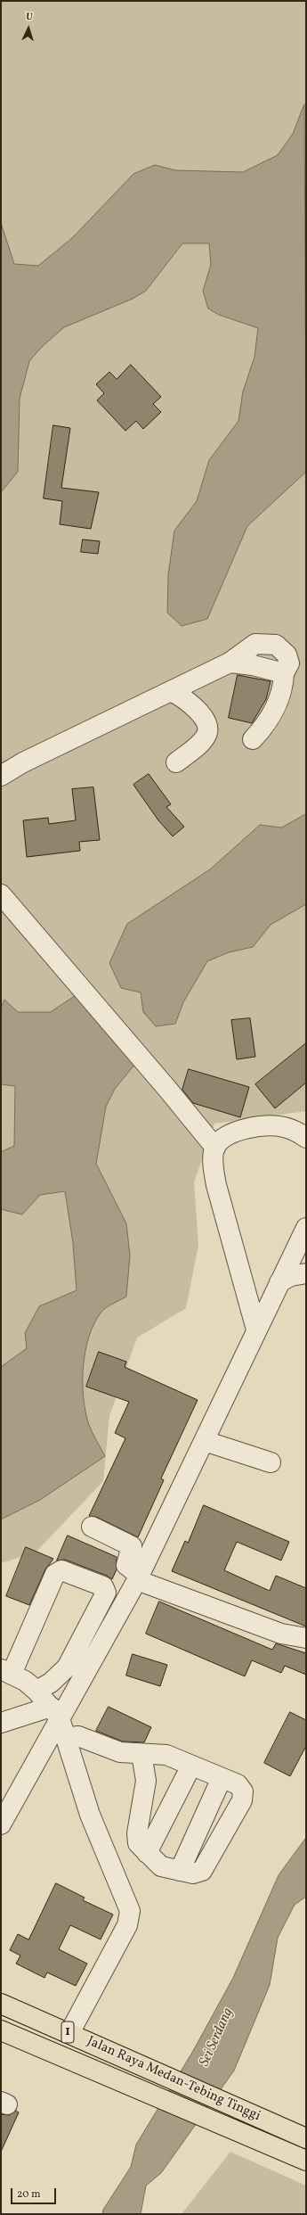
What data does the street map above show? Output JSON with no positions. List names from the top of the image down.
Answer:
{
  "streets": {
    "highway": ["1", "Jalan Raya Medan-Tebing Tinggi"]
  },
  "water": ["Sei Serdang"],
  "scale_bar": "20 m",
  "north": "top"
}
